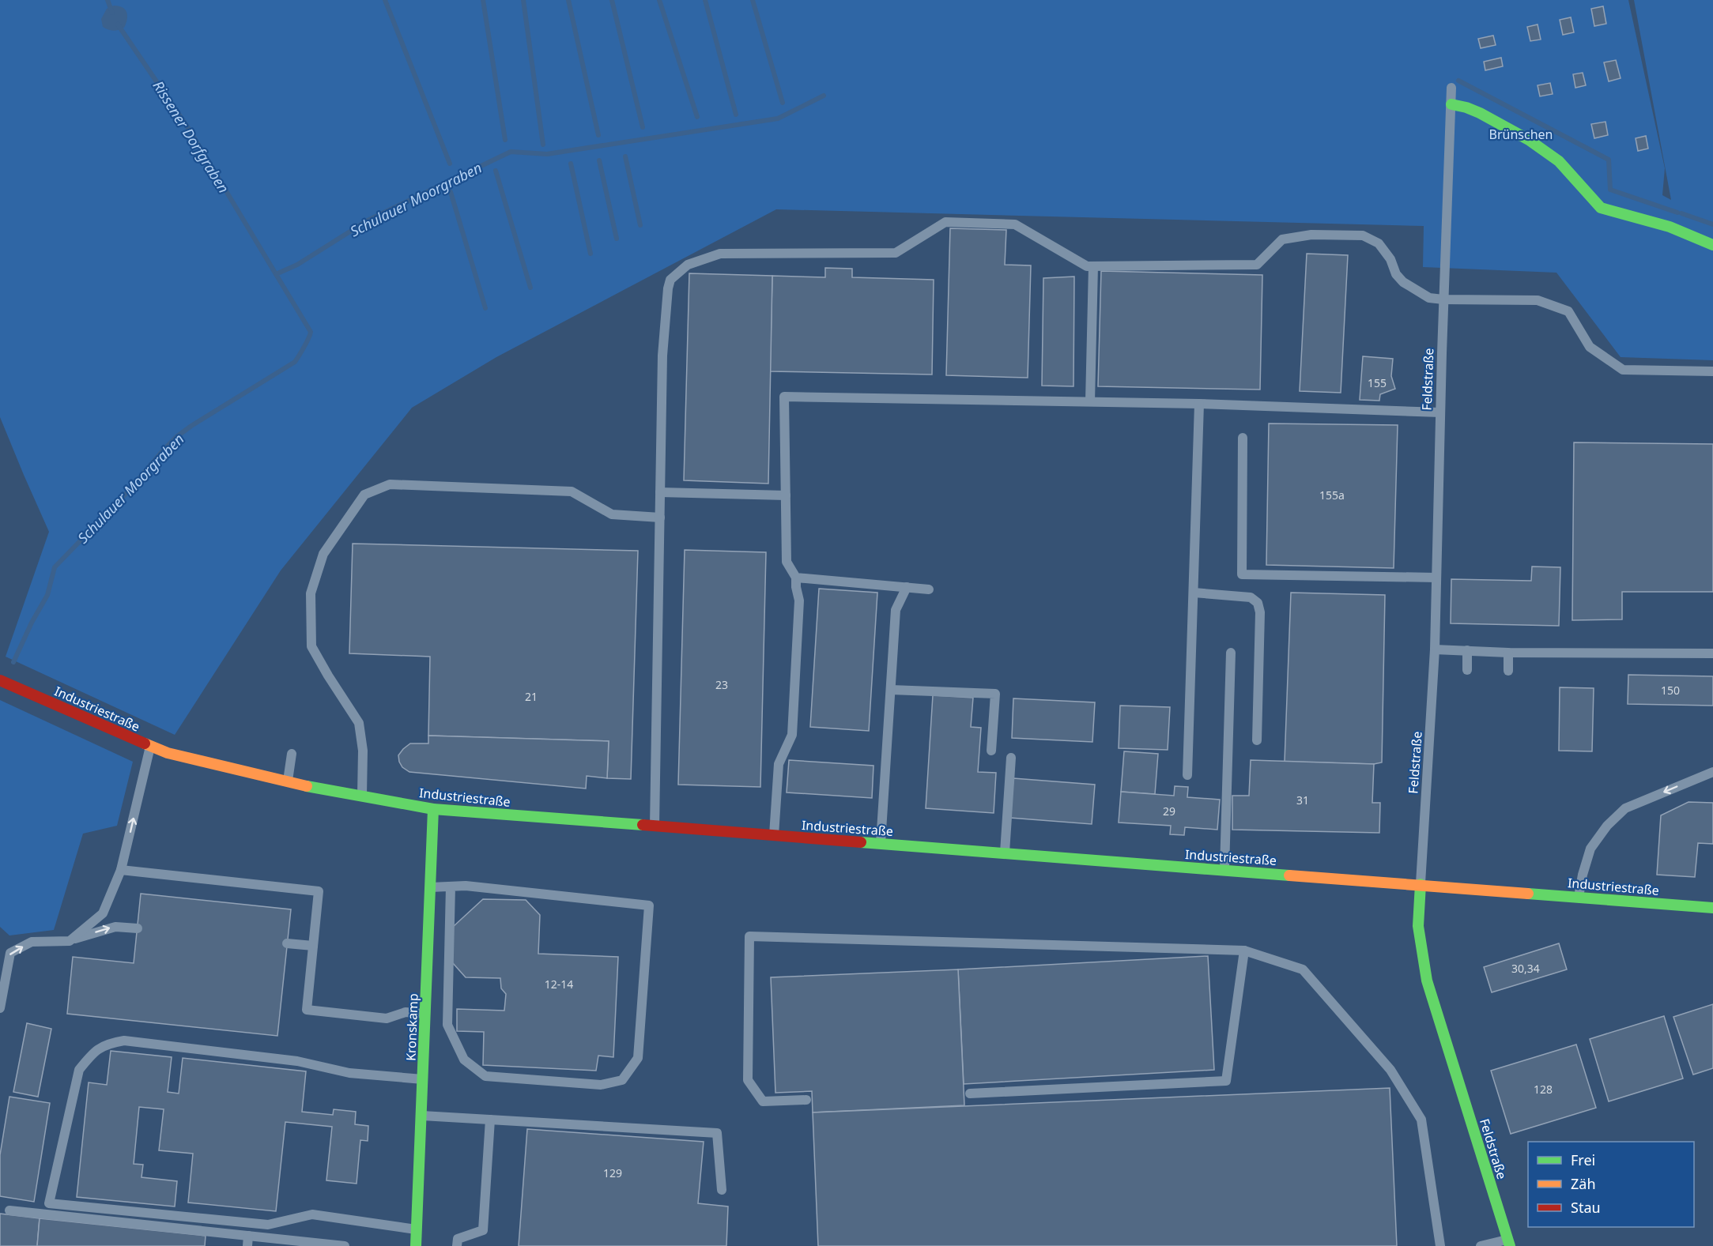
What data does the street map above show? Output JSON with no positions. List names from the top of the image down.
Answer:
{
  "streets": {
    "street": ["Feldstraße", "Industriestraße", "Kronskamp"]
  },
  "crossings": [
    ["Feldstraße", "Industriestraße"],
    ["Industriestraße", "Kronskamp"]
  ],
  "water": ["Rissener Dorfgraben", "Schulauer Moorgraben"],
  "parks": ["Brünschen"],
  "house_numbers": [
    "155",
    "155a",
    "23",
    "150",
    "21",
    "31",
    "29",
    "30,34",
    "12-14",
    "128",
    "129"
  ],
  "legend": ["Frei", "Zäh", "Stau"]
}
